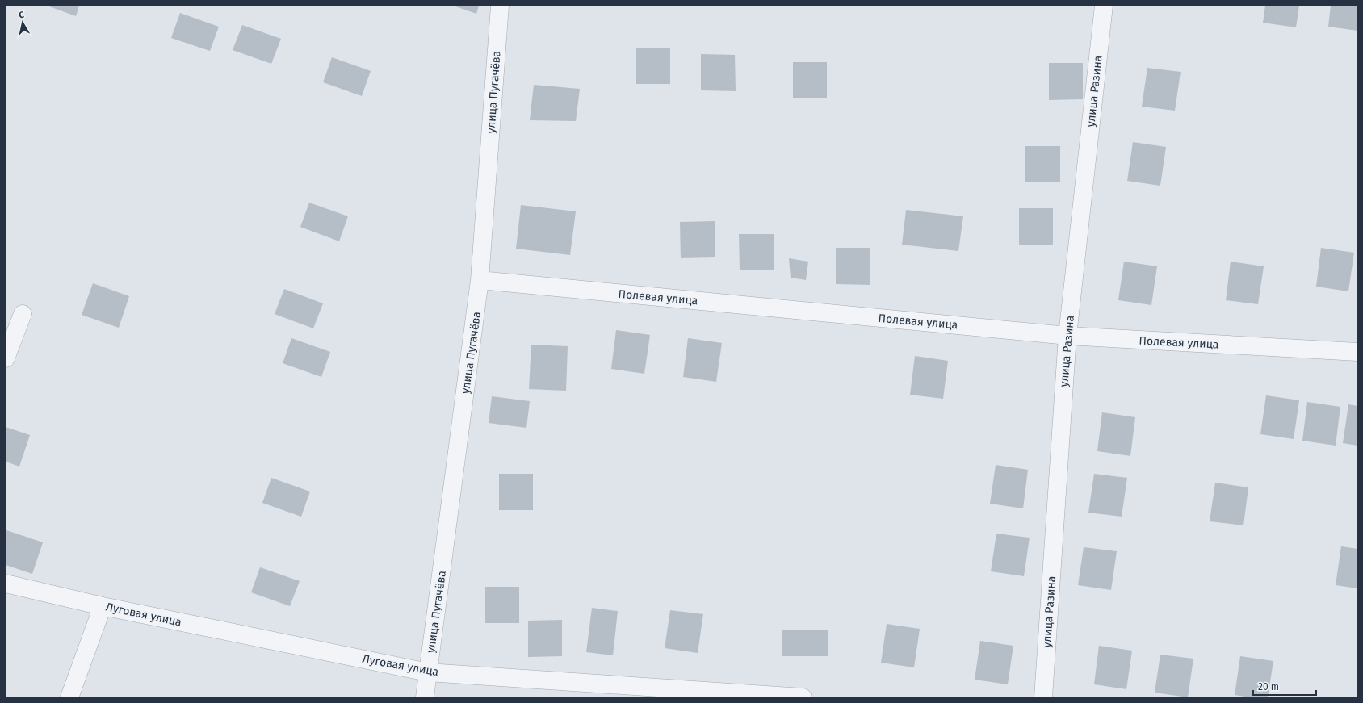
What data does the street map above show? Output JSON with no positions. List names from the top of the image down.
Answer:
{
  "streets": {
    "street": [
      "улица Разина",
      "улица Пугачёва",
      "Полевая улица",
      "Луговая улица"
    ]
  },
  "crossings": [
    ["улица Разина", "Полевая улица"],
    ["улица Пугачёва", "Полевая улица"],
    ["улица Пугачёва", "Луговая улица"]
  ],
  "scale_bar": "20 m",
  "north": "top"
}
